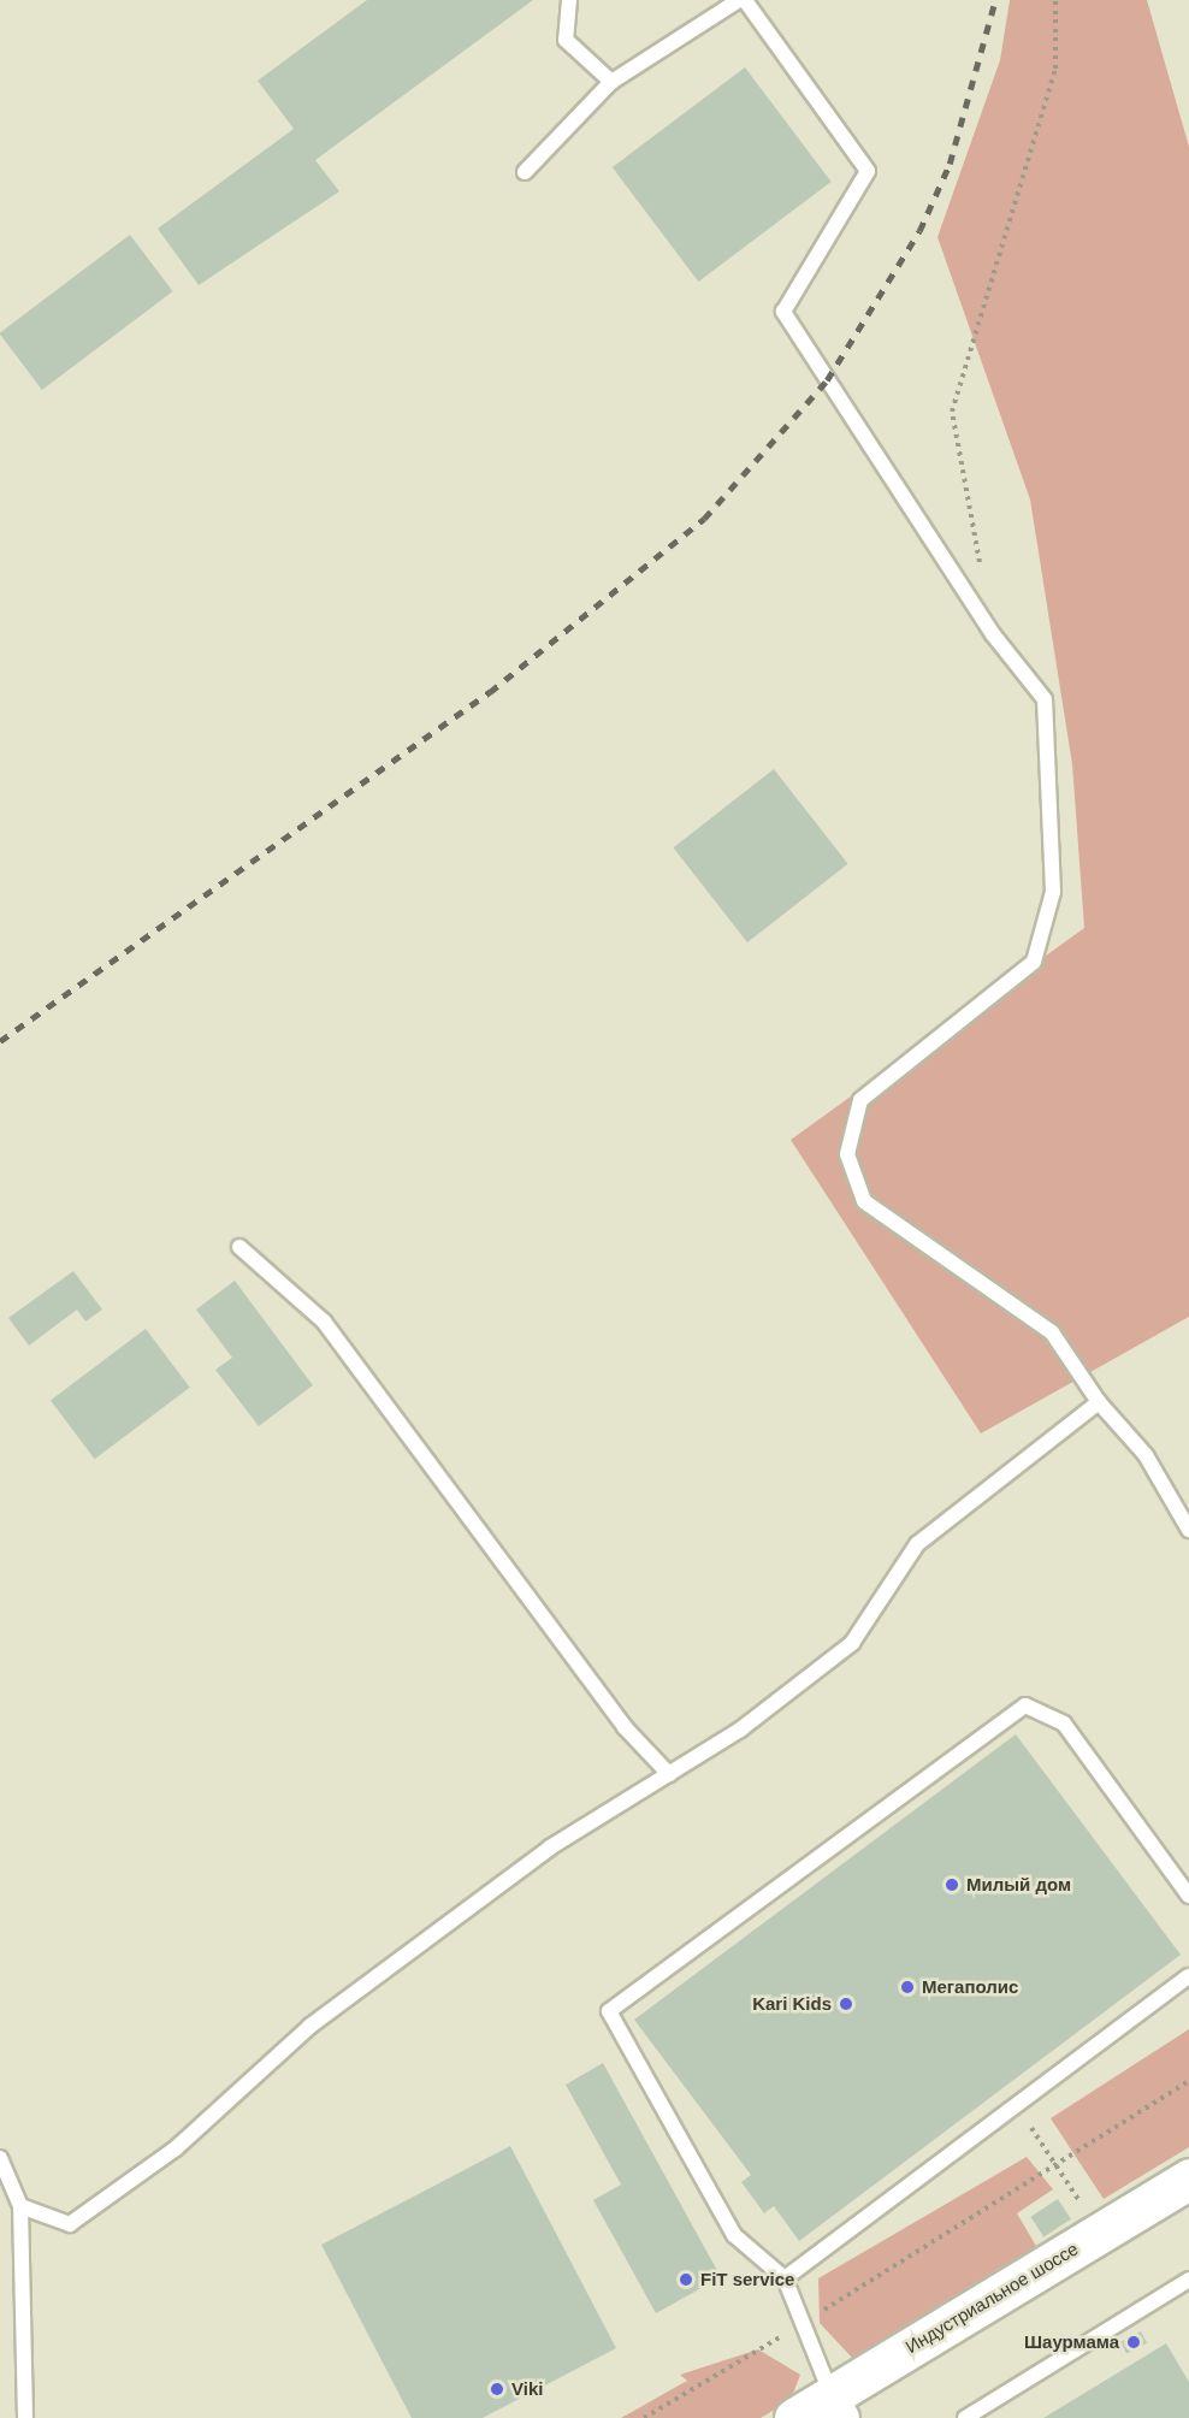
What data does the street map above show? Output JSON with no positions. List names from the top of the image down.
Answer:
{
  "streets": {
    "main road": ["Индустриальное шоссе"]
  },
  "places": [
    "Милый дом",
    "Мегаполис",
    "Kari Kids",
    "FiT service",
    "Шаурмама",
    "Viki"
  ]
}
